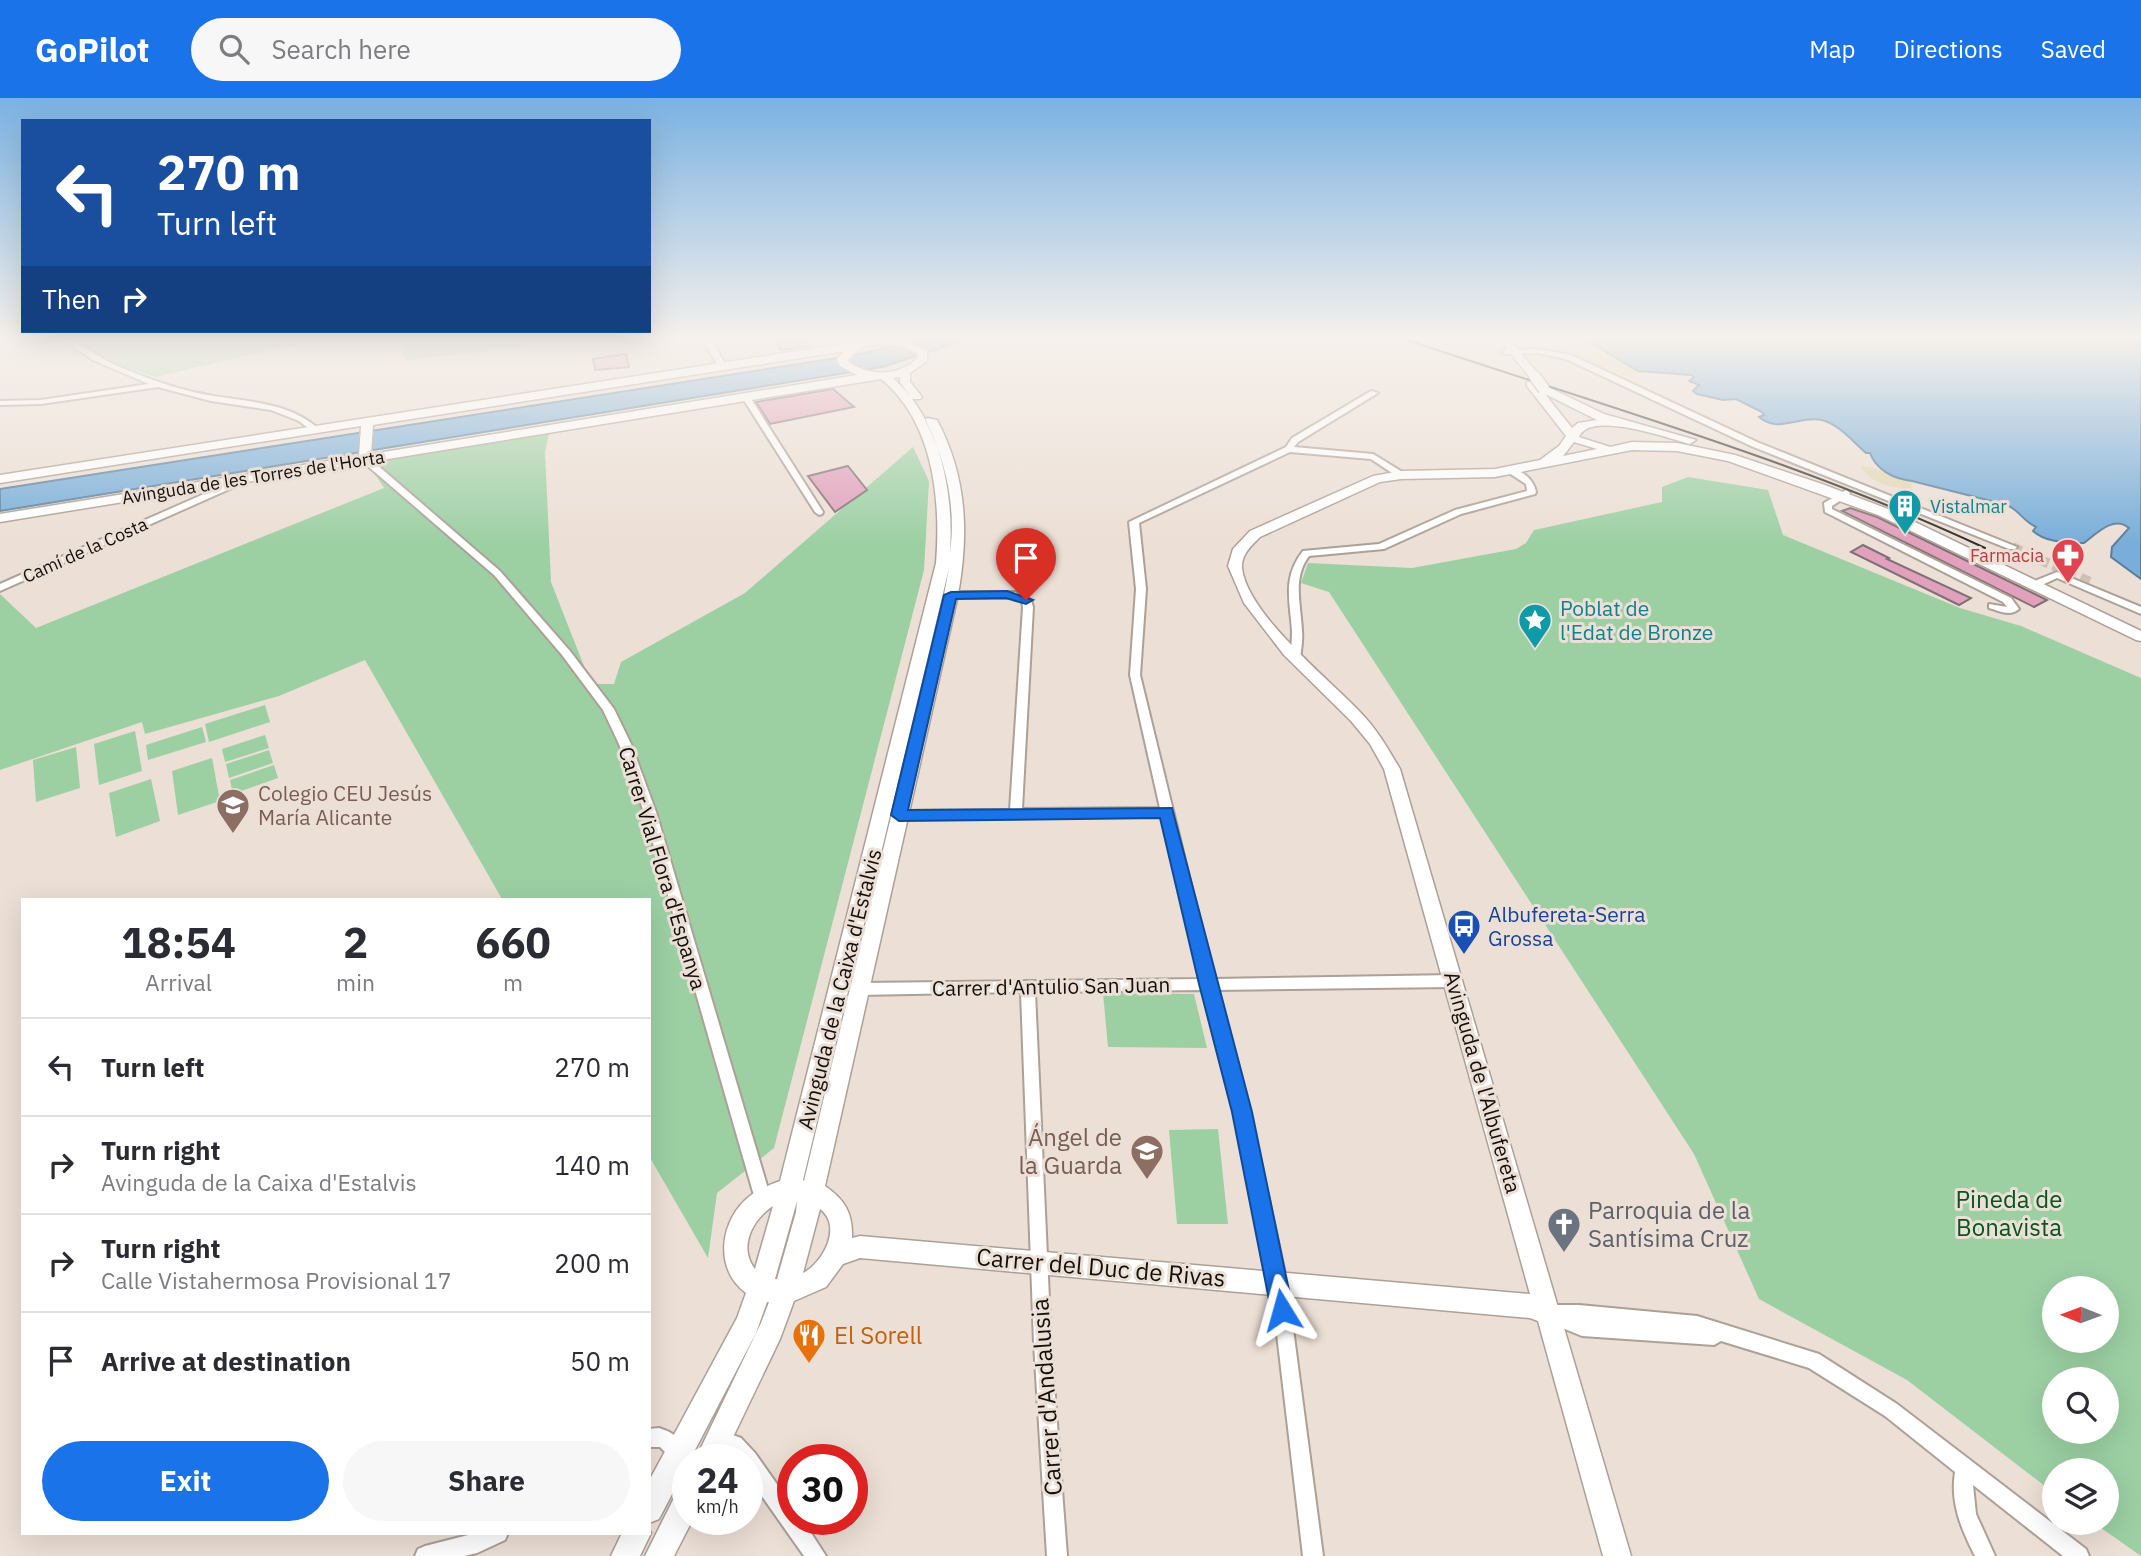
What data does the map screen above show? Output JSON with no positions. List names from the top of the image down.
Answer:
{
  "streets": {
    "main road": [
      "Avinguda de les Torres de l'Horta",
      "Avinguda de la Caixa d'Estalvis",
      "Avinguda de l'Albufereta",
      "Carrer del Duc de Rivas"
    ],
    "street": [
      "Camí de la Costa",
      "Carrer Vial Flora d'Espanya",
      "Carrer d'Antulio San Juan",
      "Carrer d'Andalusia"
    ]
  },
  "crossings": [
    ["Avinguda de les Torres de l'Horta", "Camí de la Costa"],
    ["Avinguda de les Torres de l'Horta", "Carrer Vial Flora d'Espanya"],
    ["Carrer d'Antulio San Juan", "Avinguda de la Caixa d'Estalvis"],
    ["Carrer d'Antulio San Juan", "Avinguda de l'Albufereta"],
    ["Carrer d'Antulio San Juan", "Carrer d'Andalusia"],
    ["Avinguda de l'Albufereta", "Carrer del Duc de Rivas"],
    ["Carrer del Duc de Rivas", "Carrer d'Andalusia"]
  ],
  "parks": ["Pineda de Bonavista"],
  "places": {
    "building": ["Vistalmar"],
    "pharmacy": ["Farmacia"],
    "place": ["Poblat de l'Edat de Bronze"],
    "school or university": ["Colegio CEU Jesús María Alicante", "Ángel de la Guarda"],
    "bus stop": ["Albufereta-Serra Grossa"],
    "church": ["Parroquia de la Santísima Cruz"],
    "restaurant": ["El Sorell"]
  },
  "north": "left",
  "page": {
    "header": "GoPilot",
    "search": "Search here",
    "nav": ["Map", "Directions", "Saved"],
    "turn": ["270 m", "Turn left"],
    "then": "Then",
    "eta": [
      "18:54",
      "Arrival",
      "2",
      "min",
      "660",
      "m"
    ],
    "list": [
      {
        "name": "Turn left",
        "value": "270 m"
      },
      {
        "name": "Turn right",
        "note": "Avinguda de la Caixa d'Estalvis",
        "value": "140 m"
      },
      {
        "name": "Turn right",
        "note": "Calle Vistahermosa Provisional 17",
        "value": "200 m"
      },
      {
        "name": "Arrive at destination",
        "value": "50 m"
      }
    ],
    "buttons": ["Exit", "Share"],
    "speed": "24 km/h",
    "limit": "30"
  }
}
